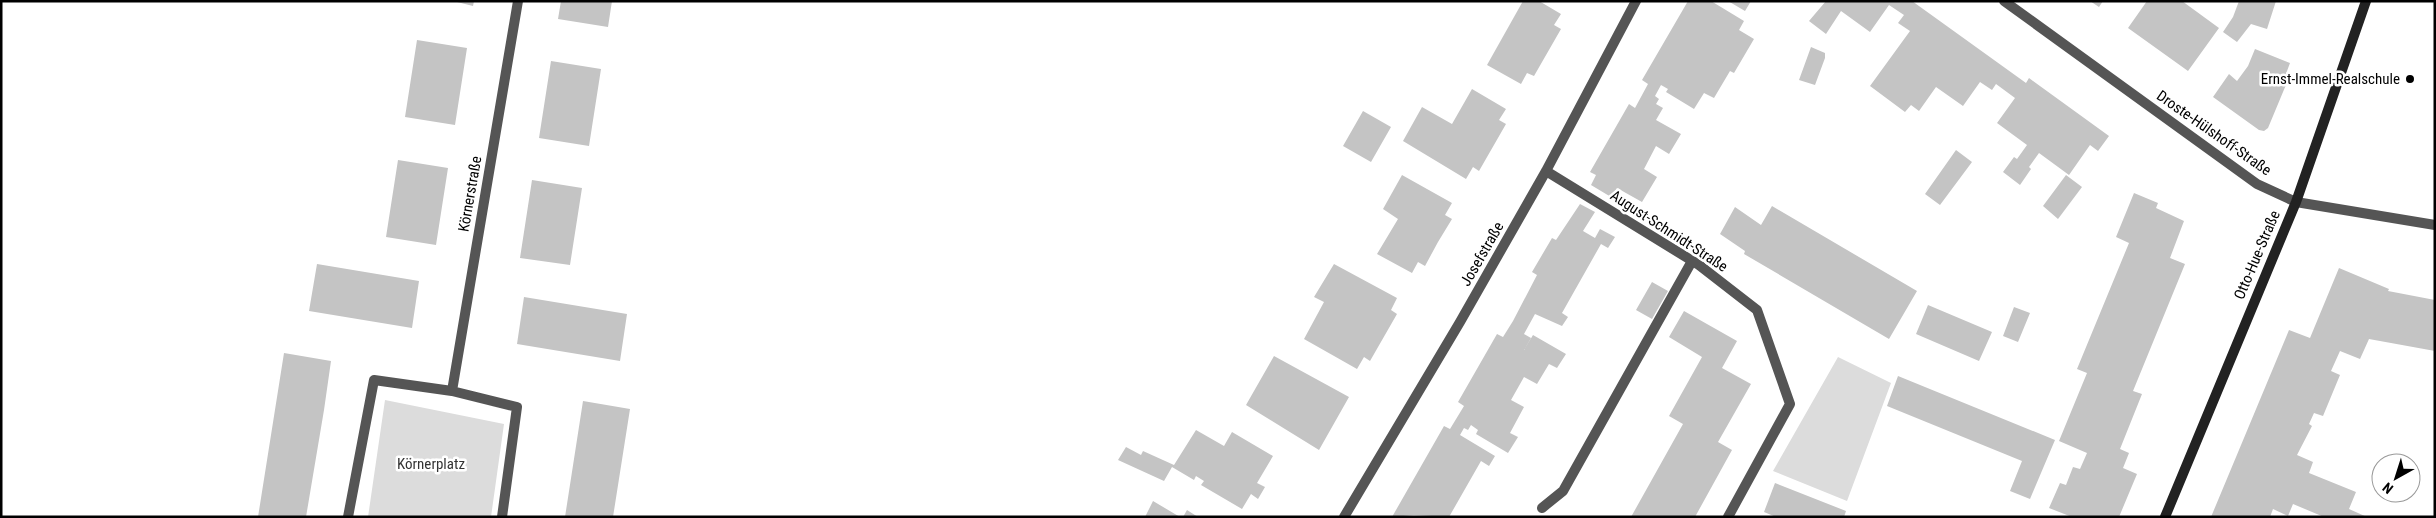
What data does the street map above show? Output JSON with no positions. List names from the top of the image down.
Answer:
{
  "streets": {
    "street": [
      "Droste-Hülshoff-Straße",
      "Körnerstraße",
      "August-Schmidt-Straße",
      "Josefstraße",
      "Otto-Hue-Straße"
    ]
  },
  "crossings": [
    ["Droste-Hülshoff-Straße", "Otto-Hue-Straße"],
    ["August-Schmidt-Straße", "Josefstraße"]
  ],
  "parks": ["Körnerplatz"],
  "places": ["Ernst-Immel-Realschule"],
  "north": "bottom left"
}
